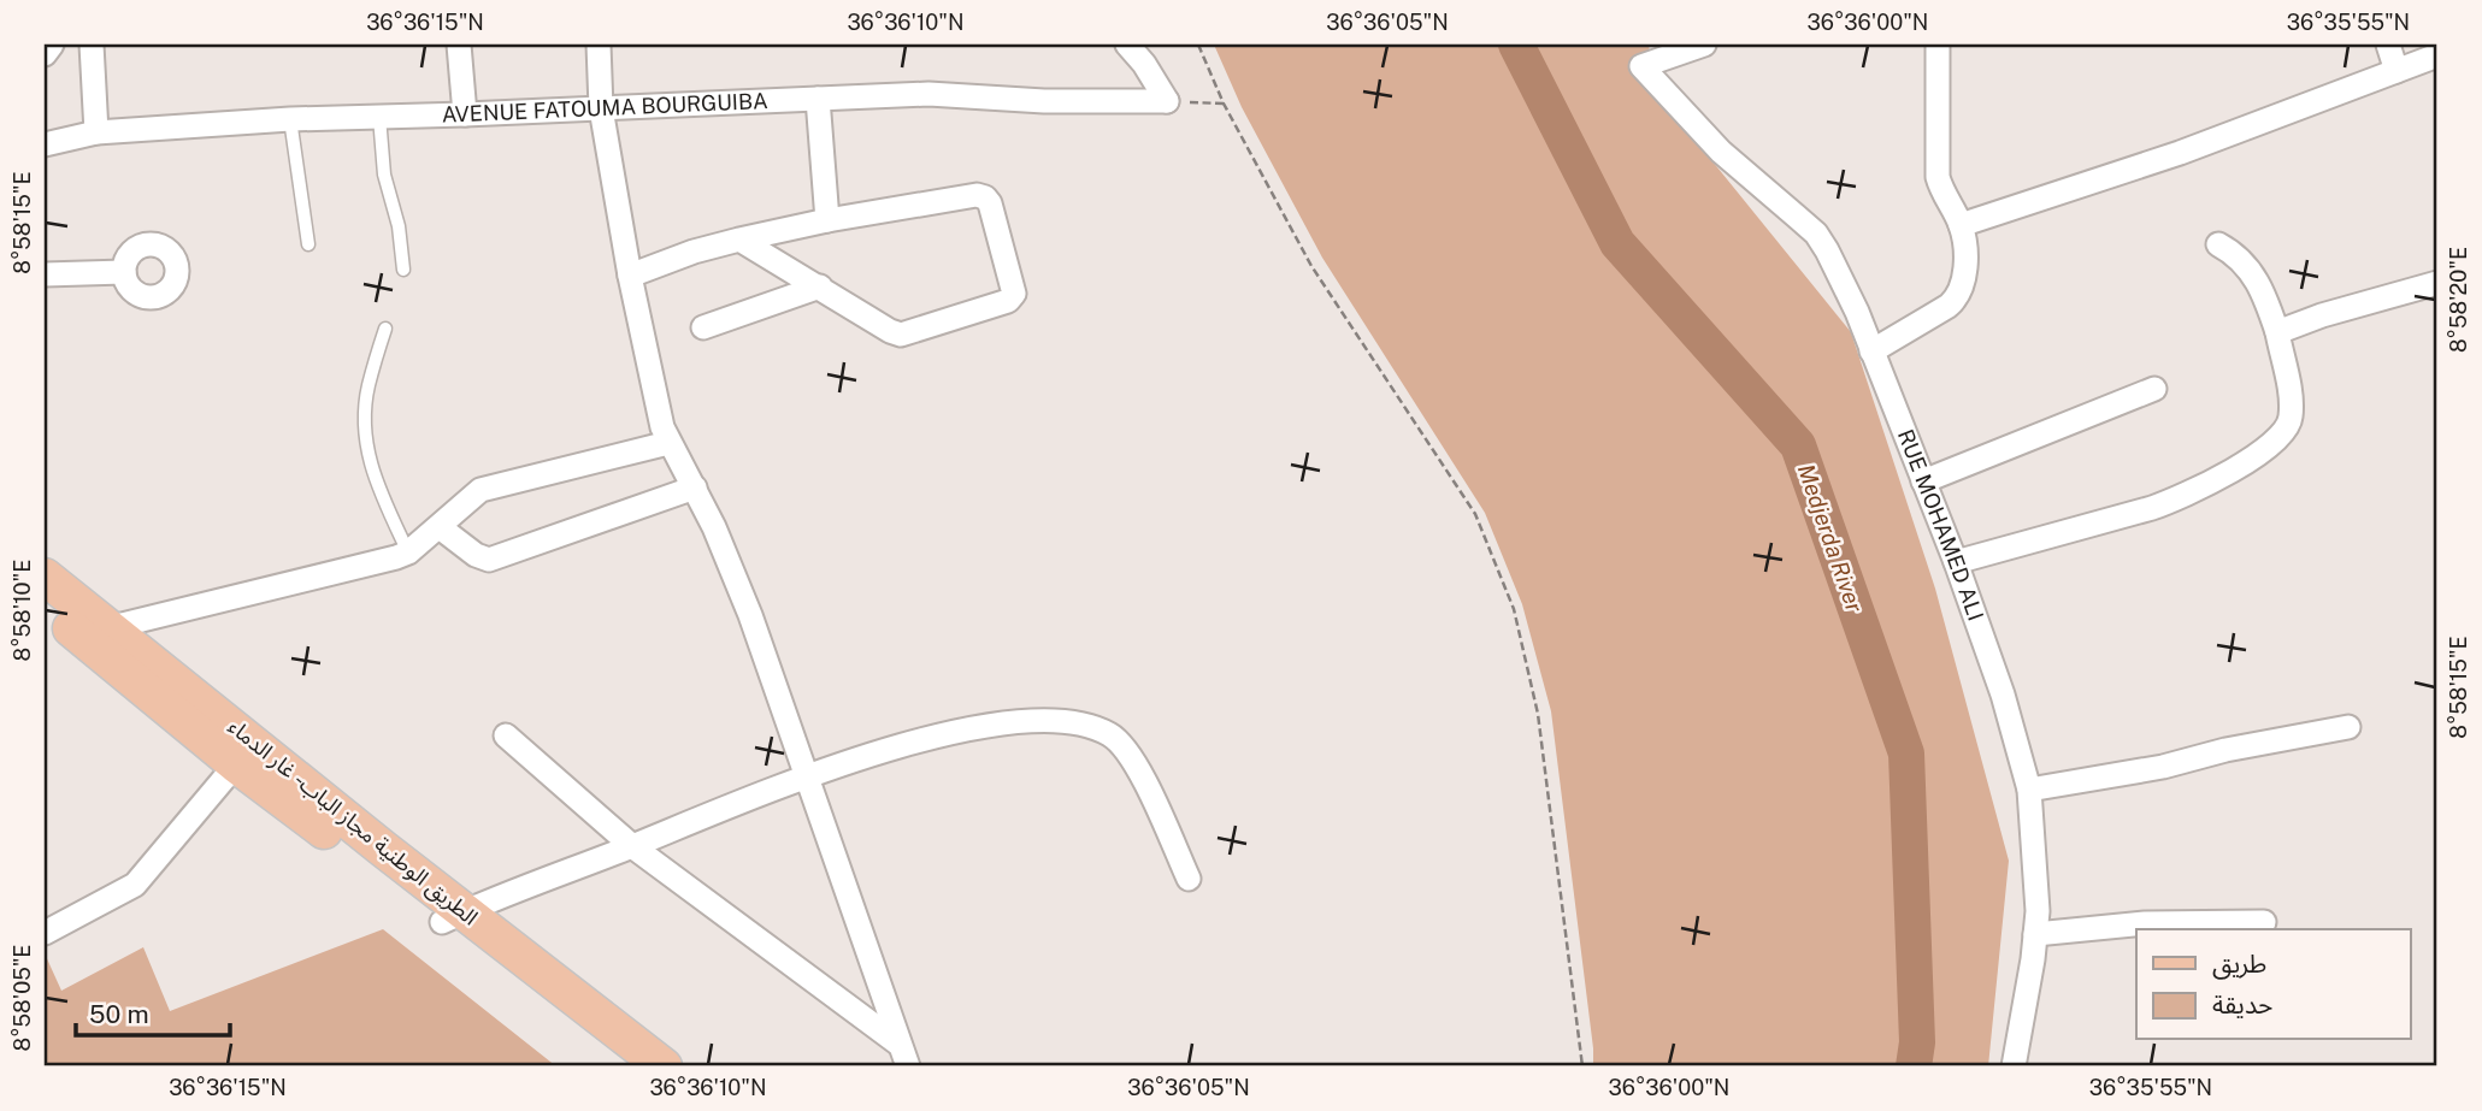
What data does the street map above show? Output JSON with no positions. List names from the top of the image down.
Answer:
{
  "streets": {
    "main road": ["الطريق الوطنية مجاز الباب - غار الدماء"],
    "street": ["AVENUE FATOUMA BOURGUIBA", "RUE MOHAMED ALI"]
  },
  "water": ["Medjerda River"],
  "legend": ["طريق", "حديقة"],
  "scale_bar": "50 m",
  "coordinates": [
    "36°36'15\"N",
    "36°36'10\"N",
    "36°36'05\"N",
    "36°36'00\"N",
    "36°35'55\"N",
    "8°58'15\"E",
    "8°58'20\"E",
    "8°58'10\"E",
    "8°58'05\"E"
  ]
}
